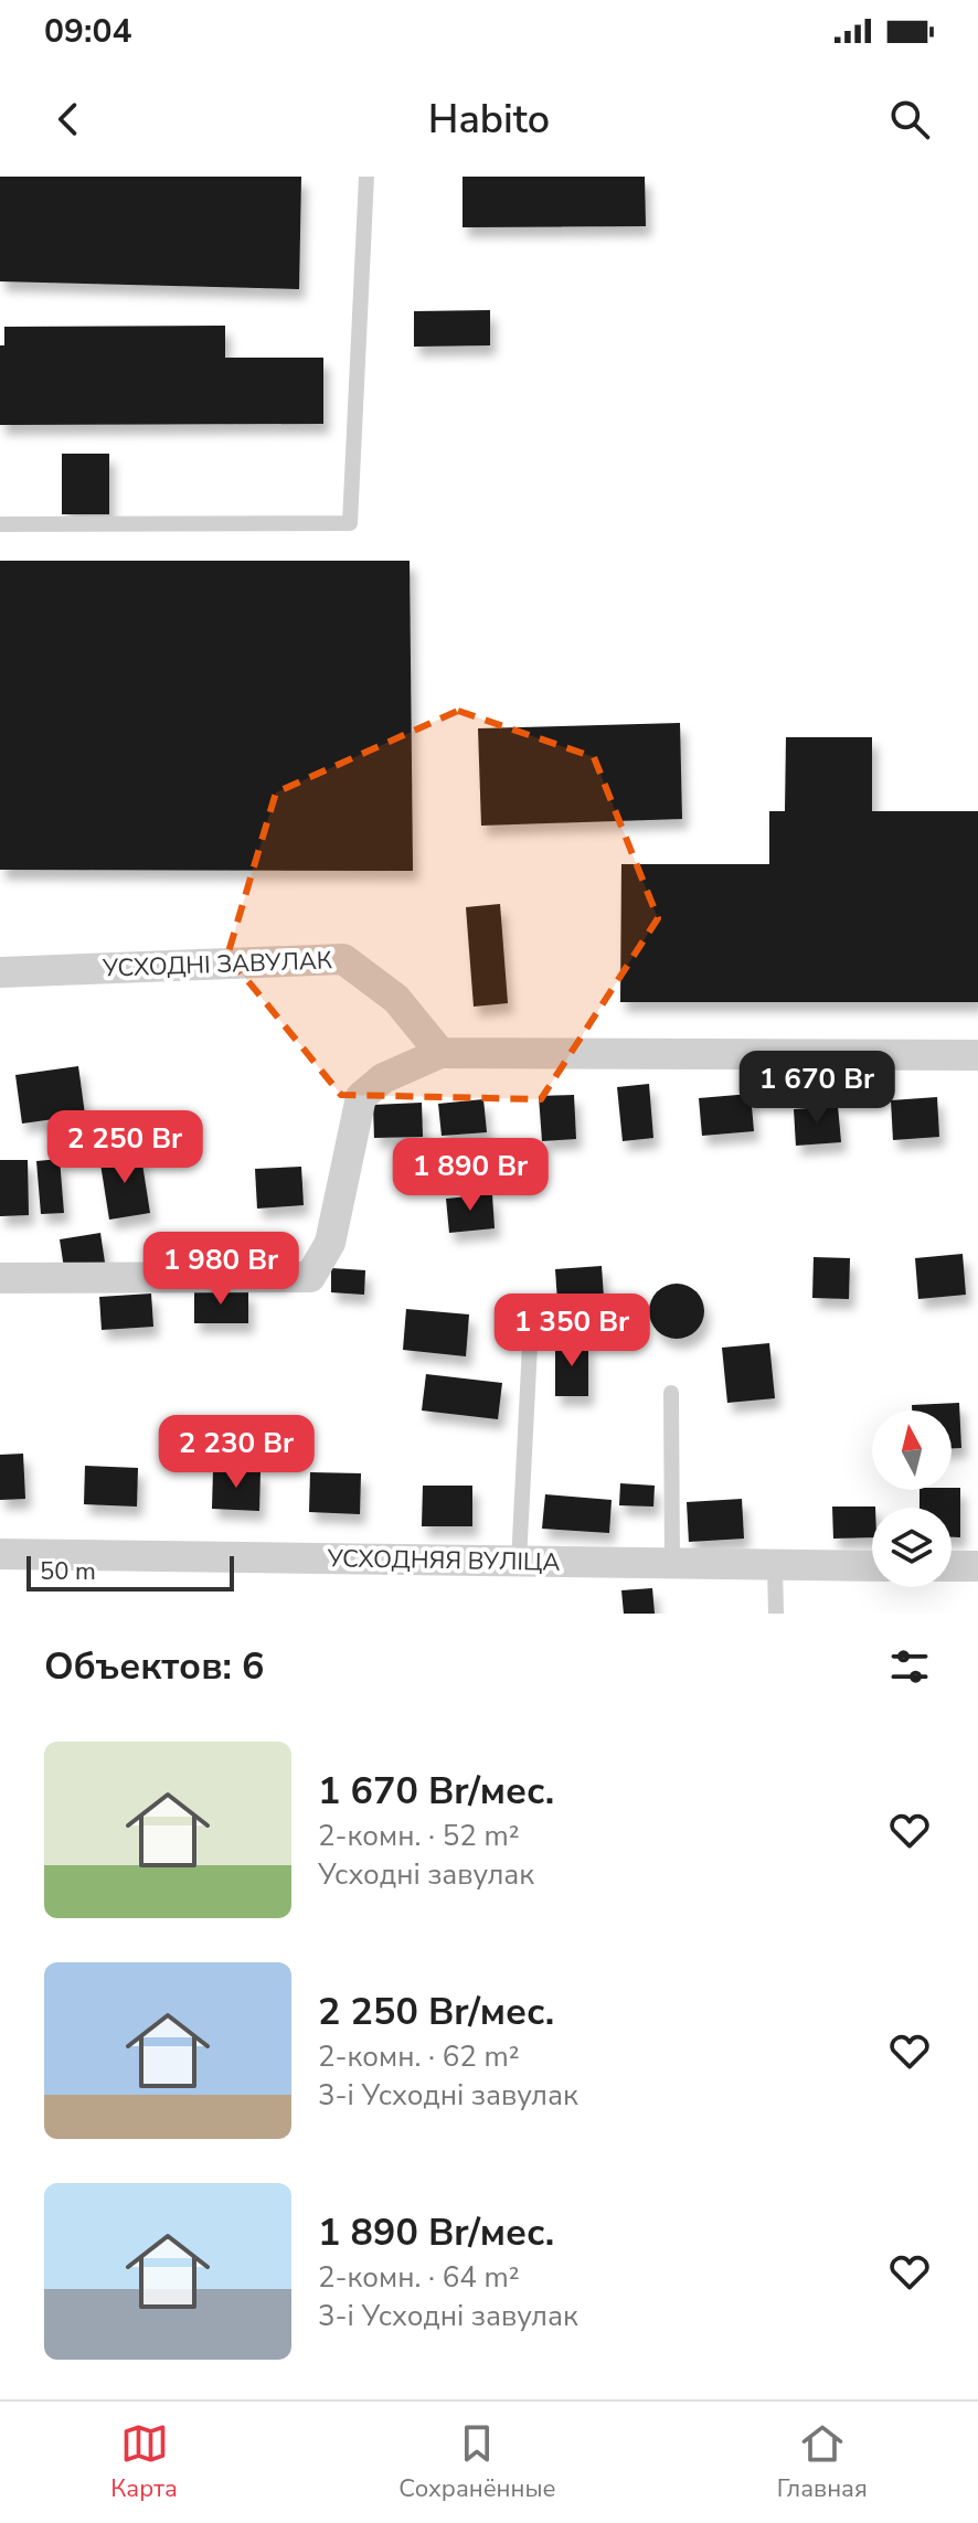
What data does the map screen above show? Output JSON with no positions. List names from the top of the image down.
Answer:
{
  "streets": {
    "street": ["УСХОДНІ ЗАВУЛАК", "УСХОДНЯЯ ВУЛІЦА"]
  },
  "scale_bar": "50 m",
  "north": "top",
  "page": {
    "status": "09:04",
    "header": "Habito",
    "price": [
      "1 670 Br",
      "2 250 Br",
      "1 890 Br",
      "1 980 Br",
      "1 350 Br",
      "2 230 Br"
    ],
    "scale": "50 m",
    "heading": "Объектов: 6",
    "list": [
      {
        "name": "1 670 Br/мес.",
        "note": "2-комн. · 52 m² · Усходні завулак"
      },
      {
        "name": "2 250 Br/мес.",
        "note": "2-комн. · 62 m² · 3-і Усходні завулак"
      },
      {
        "name": "1 890 Br/мес.",
        "note": "2-комн. · 64 m² · 3-і Усходні завулак"
      }
    ],
    "tabs": ["Карта", "Сохранённые", "Главная"]
  }
}
